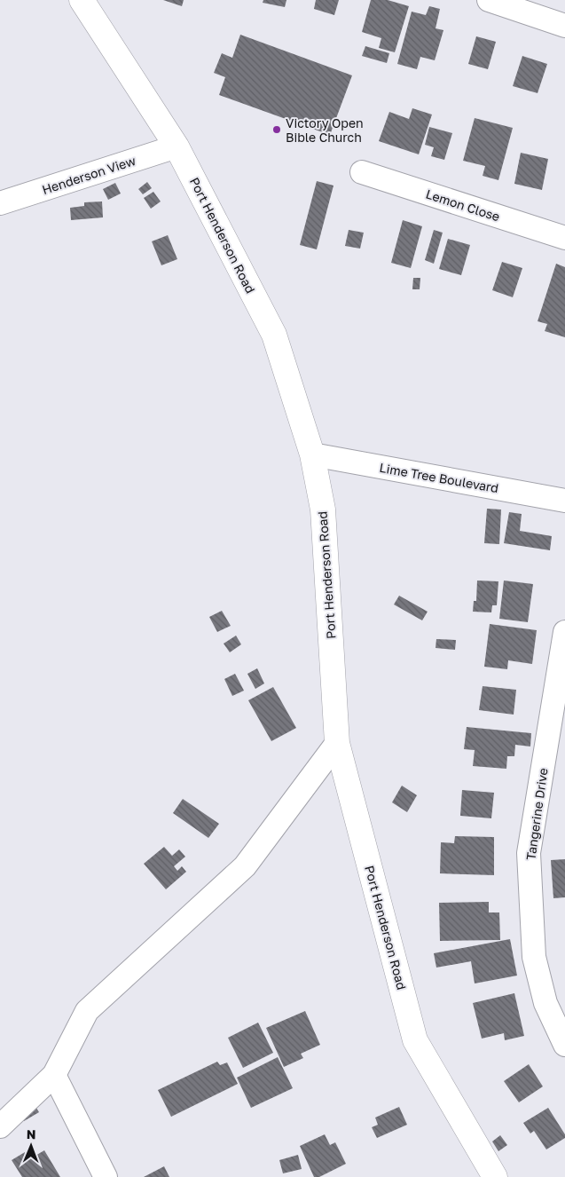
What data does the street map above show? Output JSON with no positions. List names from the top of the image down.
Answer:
{
  "streets": {
    "street": [
      "Henderson View",
      "Lemon Close",
      "Port Henderson Road",
      "Lime Tree Boulevard",
      "Tangerine Drive"
    ]
  },
  "crossings": [
    ["Henderson View", "Port Henderson Road"],
    ["Port Henderson Road", "Lime Tree Boulevard"]
  ],
  "places": ["Victory Open Bible Church"],
  "north": "top"
}
